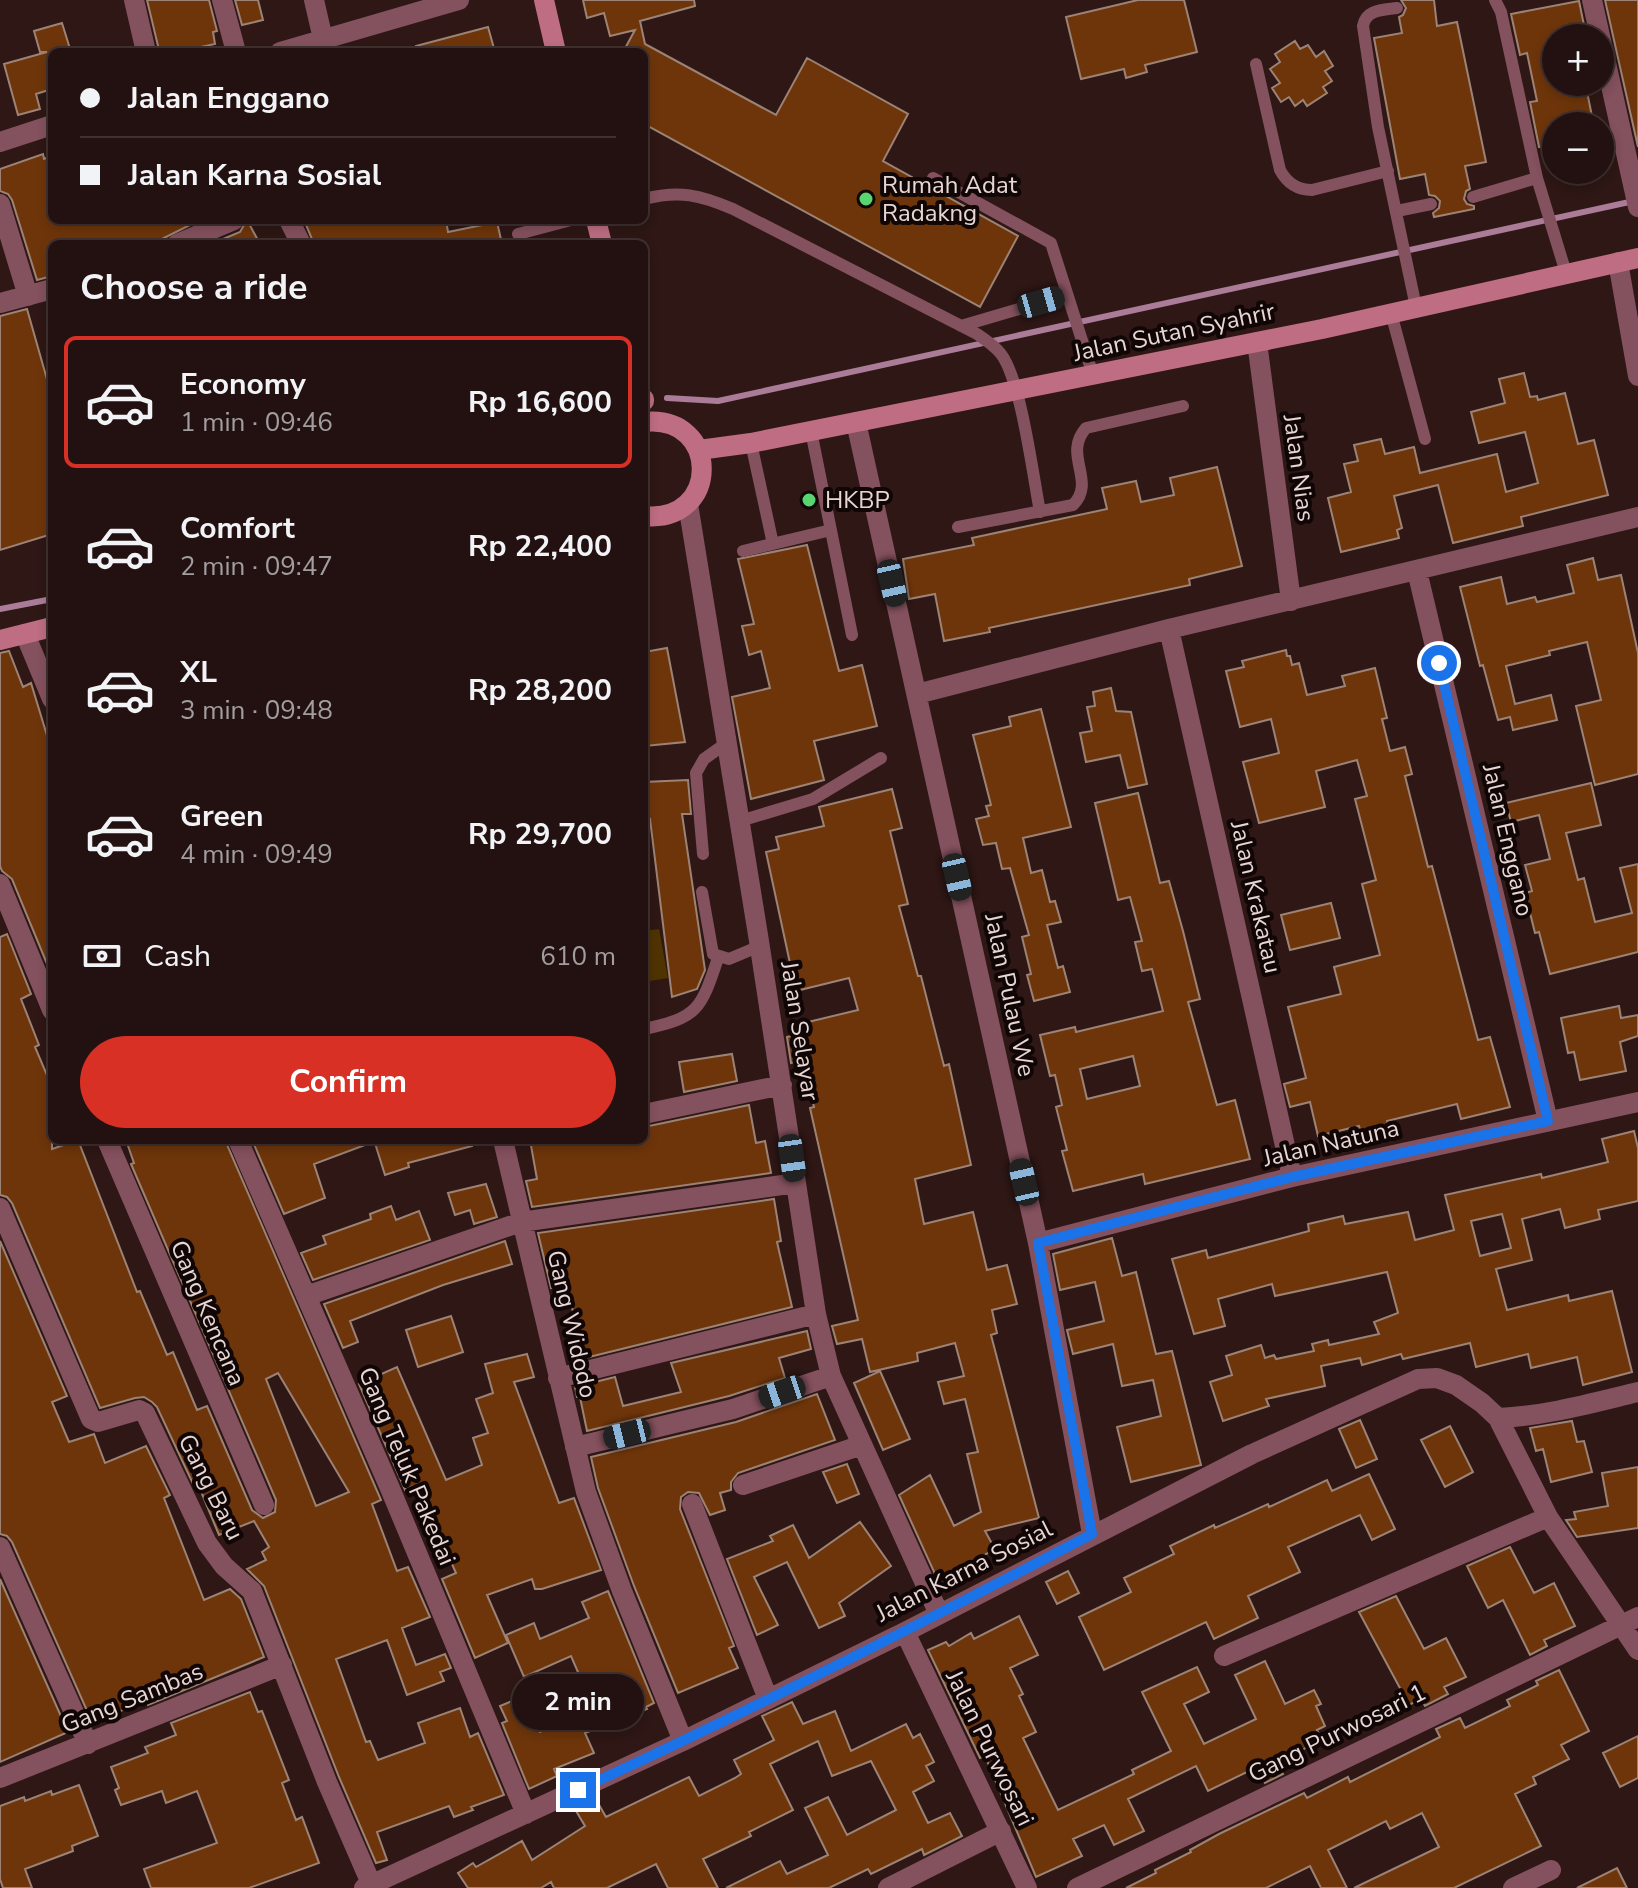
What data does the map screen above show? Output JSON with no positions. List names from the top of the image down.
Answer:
{
  "streets": {
    "street": [
      "Jalan Sutan Syahrir",
      "Jalan Nias",
      "Jalan Enggano",
      "Jalan Krakatau",
      "Jalan Pulau We",
      "Jalan Selayar",
      "Jalan Natuna",
      "Gang Kencana",
      "Gang Widodo",
      "Gang Teluk Pakedai",
      "Gang Baru",
      "Jalan Karna Sosial",
      "Gang Sambas",
      "Gang Purwosari 1",
      "Jalan Purwosari"
    ]
  },
  "crossings": [
    ["Jalan Sutan Syahrir", "Jalan Nias"],
    ["Jalan Sutan Syahrir", "Jalan Pulau We"],
    ["Jalan Enggano", "Jalan Natuna"],
    ["Jalan Krakatau", "Jalan Natuna"],
    ["Jalan Pulau We", "Jalan Natuna"],
    ["Jalan Pulau We", "Jalan Karna Sosial"],
    ["Jalan Selayar", "Jalan Karna Sosial"],
    ["Gang Widodo", "Jalan Karna Sosial"],
    ["Gang Teluk Pakedai", "Jalan Karna Sosial"],
    ["Gang Baru", "Jalan Karna Sosial"],
    ["Gang Baru", "Gang Sambas"],
    ["Jalan Karna Sosial", "Jalan Purwosari"]
  ],
  "places": ["Rumah Adat Radakng", "HKBP"],
  "page": {
    "map_buttons": ["+", "−"],
    "banner": ["Jalan Enggano", "Jalan Karna Sosial"],
    "heading": "Choose a ride",
    "list": [
      {
        "name": "Economy",
        "note": "1 min · 09:46",
        "value": "Rp 16,600"
      },
      {
        "name": "Comfort",
        "note": "2 min · 09:47",
        "value": "Rp 22,400"
      },
      {
        "name": "XL",
        "note": "3 min · 09:48",
        "value": "Rp 28,200"
      },
      {
        "name": "Green",
        "note": "4 min · 09:49",
        "value": "Rp 29,700"
      }
    ],
    "pay": ["Cash", "610 m"],
    "buttons": "Confirm",
    "bubble": "2 min"
  }
}
